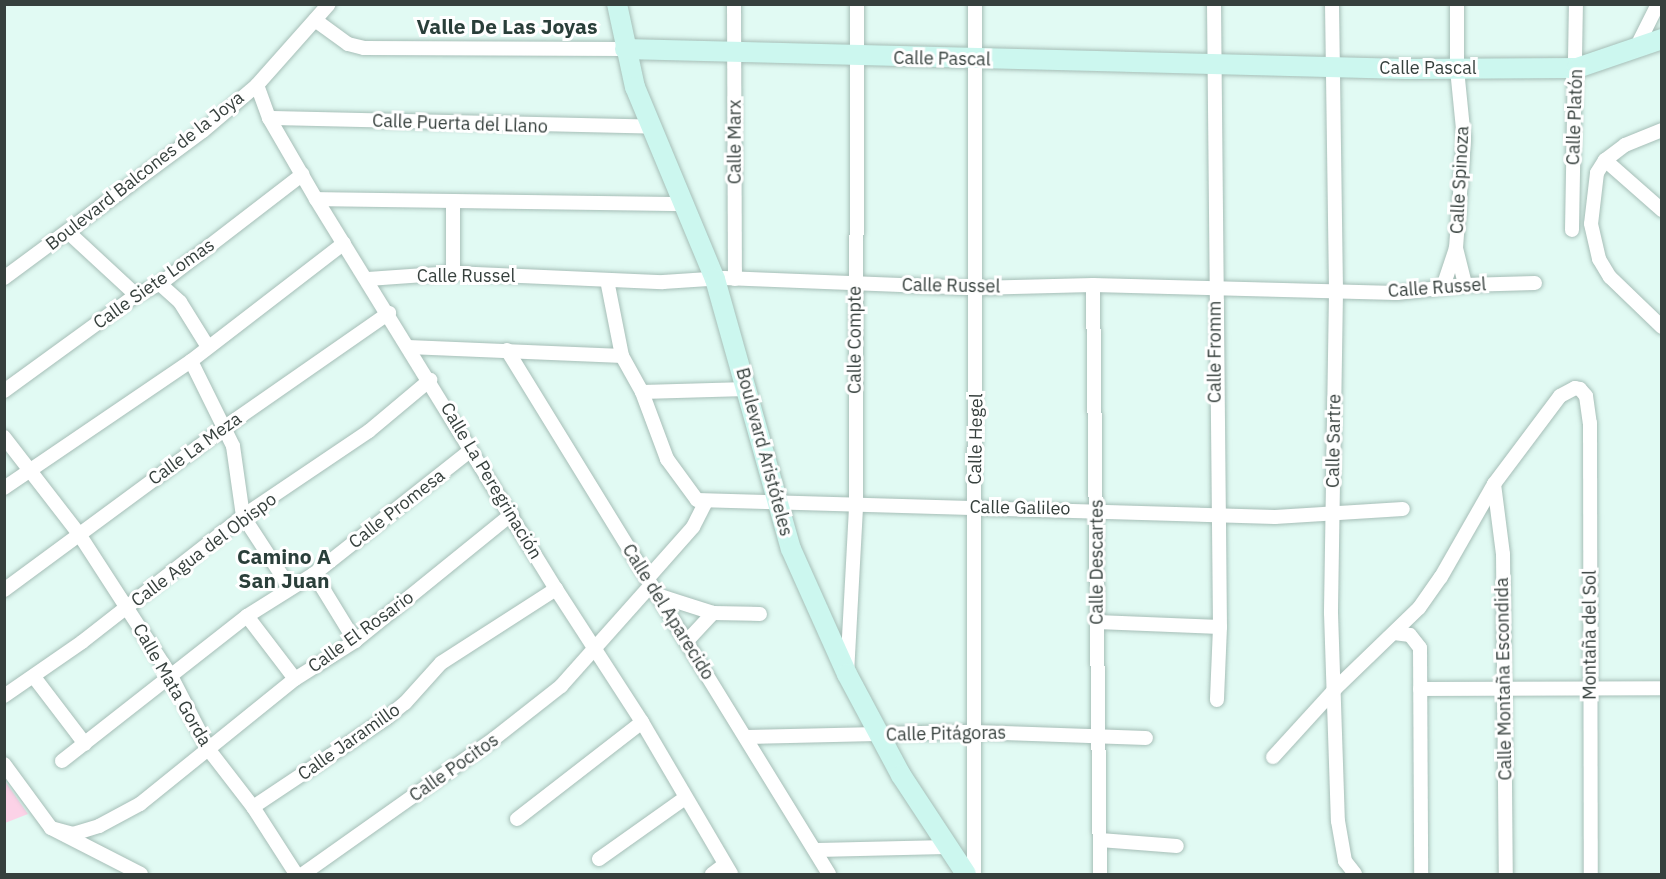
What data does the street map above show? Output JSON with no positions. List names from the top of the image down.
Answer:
{
  "streets": {
    "street": [
      "Calle Pascal",
      "Calle Platón",
      "Calle Puerta del Llano",
      "Calle Marx",
      "Boulevard Balcones de la Joya",
      "Calle Spinoza",
      "Calle Russel",
      "Calle Siete Lomas",
      "Calle Compte",
      "Calle Fromm",
      "Calle Hegel",
      "Calle Sartre",
      "Calle La Meza",
      "Boulevard Aristóteles",
      "Calle La Peregrinación",
      "Calle Galileo",
      "Calle Promesa",
      "Calle Agua del Obispo",
      "Calle Descartes",
      "Calle del Aparecido",
      "Calle El Rosario",
      "Montaña del Sol",
      "Calle Montaña Escondida",
      "Calle Mata Gorda",
      "Calle Pitágoras",
      "Calle Jaramillo",
      "Calle Pocitos"
    ]
  },
  "crossings": [
    ["Calle Pascal", "Calle Platón"],
    ["Calle Pascal", "Calle Marx"],
    ["Calle Pascal", "Boulevard Balcones de la Joya"],
    ["Calle Pascal", "Calle Spinoza"],
    ["Calle Pascal", "Calle Compte"],
    ["Calle Pascal", "Calle Fromm"],
    ["Calle Pascal", "Calle Hegel"],
    ["Calle Pascal", "Calle Sartre"],
    ["Calle Pascal", "Boulevard Aristóteles"],
    ["Calle Puerta del Llano", "Boulevard Aristóteles"],
    ["Calle Puerta del Llano", "Calle La Peregrinación"],
    ["Calle Marx", "Calle Russel"],
    ["Calle Marx", "Boulevard Aristóteles"],
    ["Boulevard Balcones de la Joya", "Calle La Peregrinación"],
    ["Calle Spinoza", "Calle Russel"],
    ["Calle Russel", "Calle Compte"],
    ["Calle Russel", "Calle Fromm"],
    ["Calle Russel", "Calle Hegel"],
    ["Calle Russel", "Calle Sartre"],
    ["Calle Russel", "Boulevard Aristóteles"],
    ["Calle Russel", "Calle La Peregrinación"],
    ["Calle Russel", "Calle Descartes"],
    ["Calle Siete Lomas", "Calle La Peregrinación"],
    ["Calle Compte", "Boulevard Aristóteles"],
    ["Calle Compte", "Calle Galileo"],
    ["Calle Fromm", "Calle Galileo"],
    ["Calle Hegel", "Calle Galileo"],
    ["Calle Hegel", "Calle Pitágoras"],
    ["Calle Sartre", "Calle Galileo"],
    ["Calle La Meza", "Calle La Peregrinación"],
    ["Calle La Meza", "Calle Mata Gorda"],
    ["Boulevard Aristóteles", "Calle Galileo"],
    ["Boulevard Aristóteles", "Calle Pitágoras"],
    ["Calle La Peregrinación", "Calle Promesa"],
    ["Calle La Peregrinación", "Calle Agua del Obispo"],
    ["Calle La Peregrinación", "Calle El Rosario"],
    ["Calle La Peregrinación", "Calle Jaramillo"],
    ["Calle La Peregrinación", "Calle Pocitos"],
    ["Calle Galileo", "Calle Descartes"],
    ["Calle Galileo", "Calle Pocitos"],
    ["Calle Promesa", "Calle Mata Gorda"],
    ["Calle Agua del Obispo", "Calle Mata Gorda"],
    ["Calle Descartes", "Calle Pitágoras"],
    ["Calle del Aparecido", "Calle Pitágoras"],
    ["Calle del Aparecido", "Calle Pocitos"],
    ["Calle El Rosario", "Calle Mata Gorda"],
    ["Montaña del Sol", "Calle Montaña Escondida"],
    ["Calle Mata Gorda", "Calle Jaramillo"]
  ],
  "districts": ["Valle De Las Joyas", "Camino A San Juan"]
}
